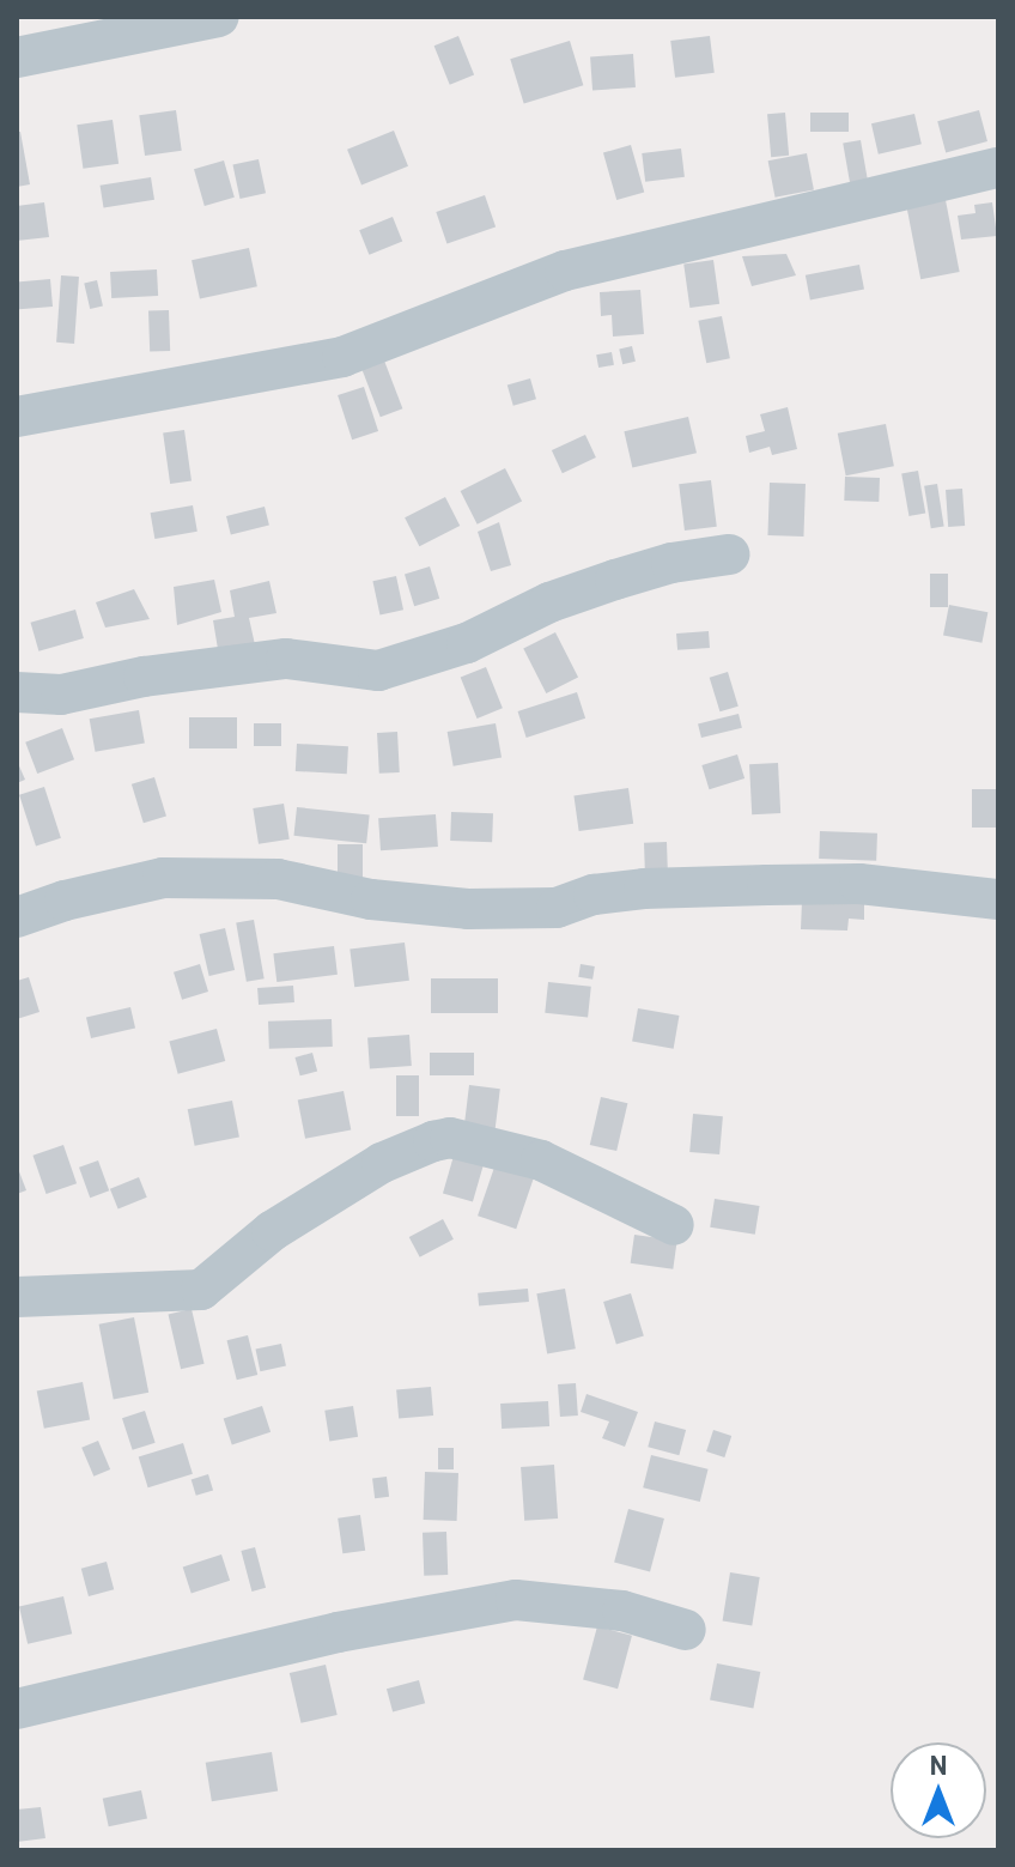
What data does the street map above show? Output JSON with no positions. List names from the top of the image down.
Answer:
{
  "north": "top"
}
